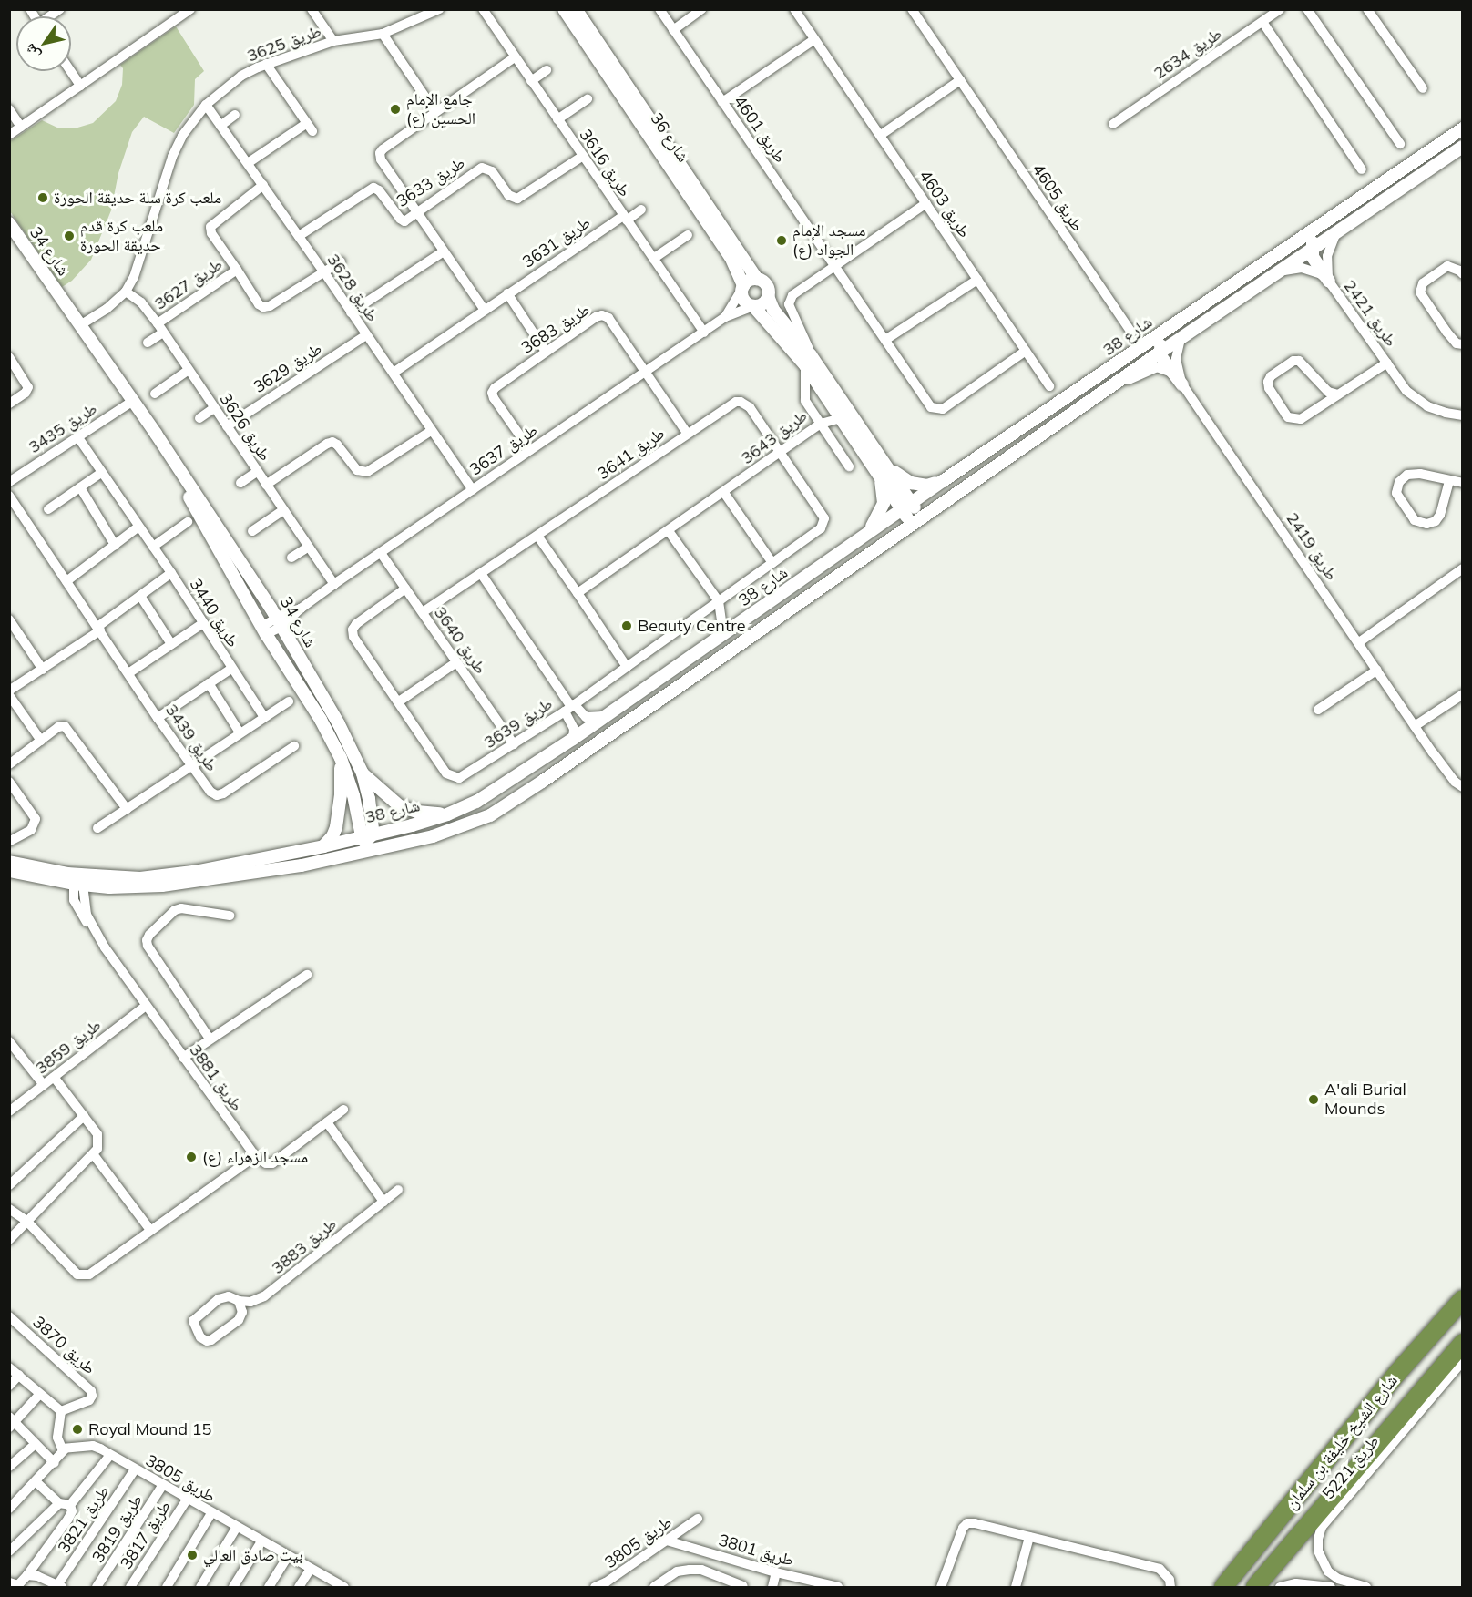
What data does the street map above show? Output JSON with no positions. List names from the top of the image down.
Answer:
{
  "streets": {
    "highway": ["شارع الشيخ خليفة بن سلمان"],
    "street": [
      "طريق 3625",
      "طريق 2634",
      "طريق 4601",
      "شارع 36",
      "طريق 3616",
      "طريق 3633",
      "طريق 4605",
      "طريق 4603",
      "طريق 3631",
      "شارع 34",
      "طريق 3627",
      "طريق 3628",
      "طريق 2421",
      "طريق 3683",
      "شارع 38",
      "طريق 3629",
      "طريق 3626",
      "طريق 3435",
      "طريق 3643",
      "طريق 3637",
      "طريق 3641",
      "طريق 2419",
      "طريق 3440",
      "طريق 3640",
      "طريق 3639",
      "طريق 3439",
      "طريق 3859",
      "طريق 3881",
      "طريق 3883",
      "طريق 3870",
      "طريق 5221",
      "طريق 3805",
      "طريق 3821",
      "طريق 3819",
      "طريق 3817",
      "طريق 3801"
    ]
  },
  "crossings": [
    ["طريق 3625", "شارع 34"],
    ["طريق 3625", "طريق 3628"],
    ["طريق 3625", "طريق 3626"],
    ["طريق 4601", "طريق 4603"],
    ["شارع 36", "طريق 3637"],
    ["طريق 3616", "طريق 3633"],
    ["طريق 3616", "طريق 3631"],
    ["طريق 3616", "طريق 3637"],
    ["طريق 3633", "طريق 3628"],
    ["طريق 3631", "طريق 3628"],
    ["شارع 34", "شارع 38"],
    ["شارع 34", "طريق 3435"],
    ["شارع 34", "طريق 3637"],
    ["طريق 3627", "طريق 3628"],
    ["طريق 3627", "طريق 3626"],
    ["طريق 3628", "طريق 3629"],
    ["طريق 3628", "طريق 3637"],
    ["طريق 2421", "شارع 38"],
    ["طريق 3683", "طريق 3637"],
    ["طريق 3683", "طريق 3641"],
    ["شارع 38", "طريق 2419"],
    ["شارع 38", "طريق 3881"],
    ["طريق 3629", "طريق 3626"],
    ["طريق 3626", "طريق 3637"],
    ["طريق 3435", "طريق 3440"],
    ["طريق 3643", "طريق 3641"],
    ["طريق 3637", "طريق 3640"],
    ["طريق 3641", "طريق 3640"],
    ["طريق 3641", "طريق 3639"],
    ["طريق 3640", "طريق 3639"],
    ["طريق 3859", "طريق 3881"],
    ["طريق 3805", "طريق 3821"],
    ["طريق 3805", "طريق 3819"],
    ["طريق 3805", "طريق 3817"],
    ["طريق 3805", "طريق 3801"]
  ],
  "places": [
    "جامع الإمام الحسين (ع)",
    "ملعب كرة سلة حديقة الحورة",
    "ملعب كرة قدم حديقة الحورة",
    "مسجد الإمام الجواد (ع)",
    "Beauty Centre",
    "A'ali Burial Mounds",
    "مسجد الزهراء (ع)",
    "Royal Mound 15",
    "بيت صادق العالي"
  ],
  "north": "bottom left"
}
